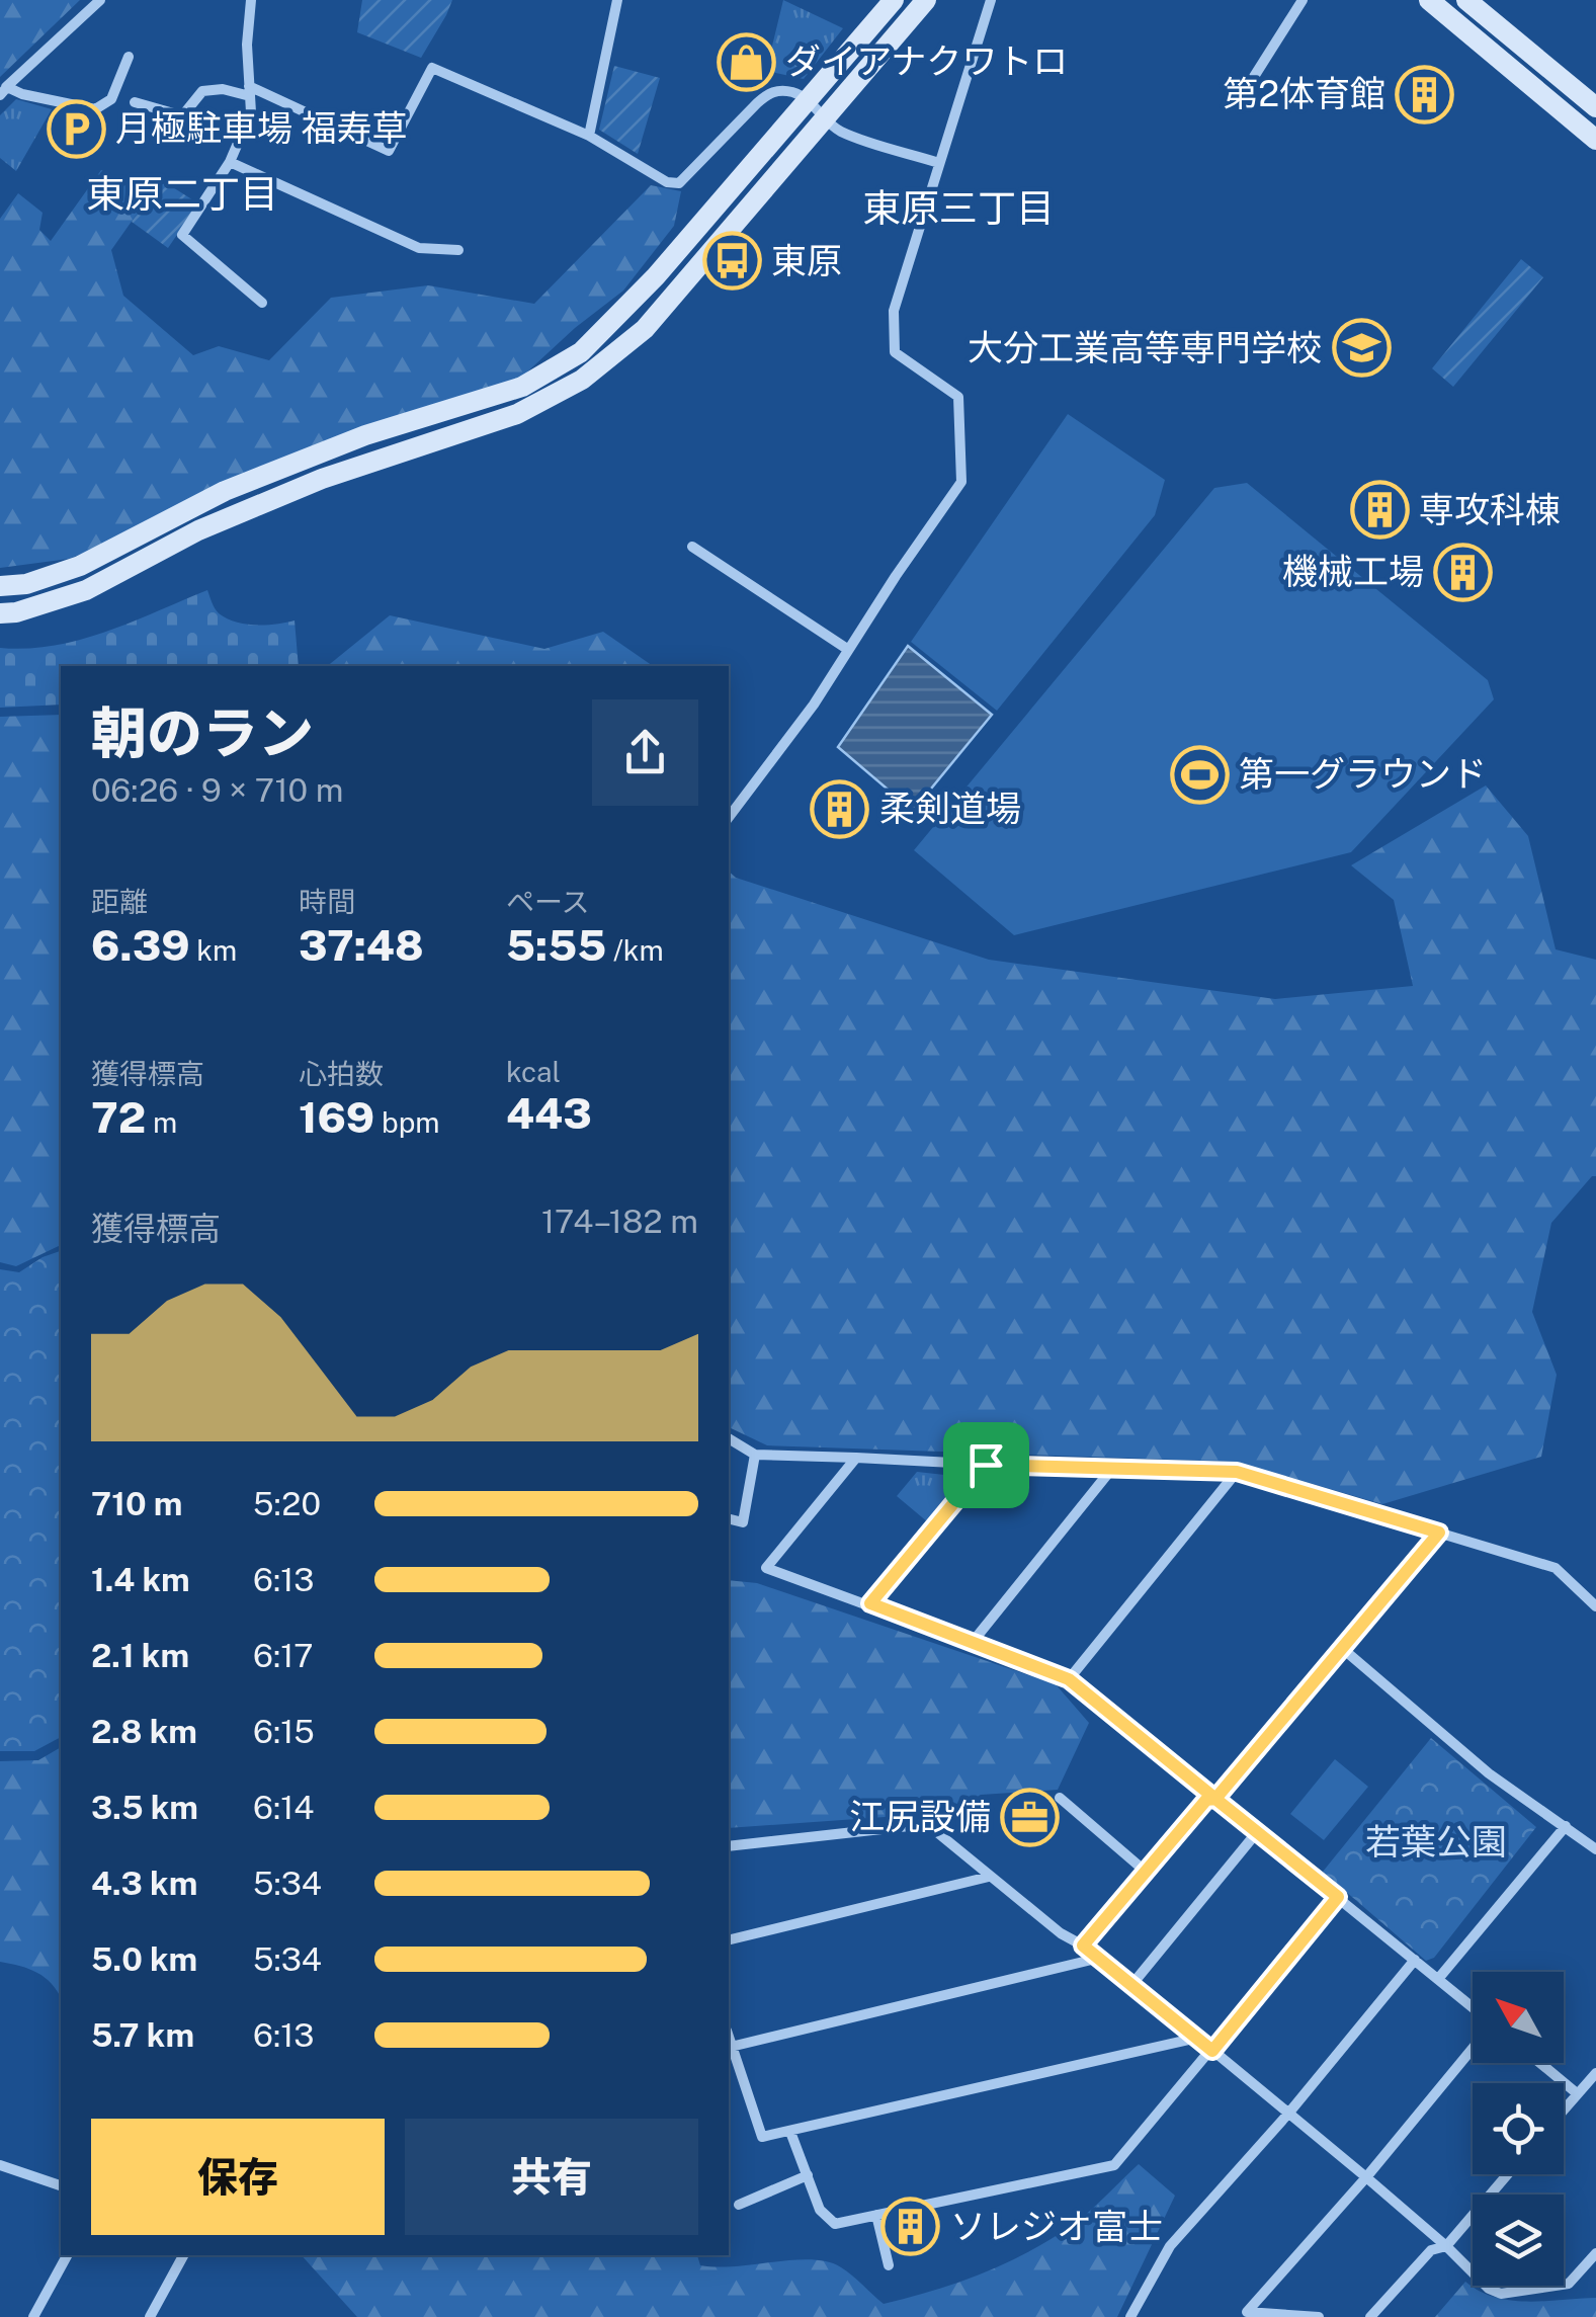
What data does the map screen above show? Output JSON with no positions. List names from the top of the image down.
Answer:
{
  "districts": ["東原二丁目", "東原三丁目"],
  "parks": ["若葉公園"],
  "places": {
    "shop": ["ダイアナクワトロ"],
    "building": [
      "第2体育館",
      "専攻科棟",
      "機械工場",
      "柔剣道場",
      "ソレジオ富士"
    ],
    "parking": ["月極駐車場 福寿草"],
    "bus stop": ["東原"],
    "school or university": ["大分工業高等専門学校"],
    "sports": ["第一グラウンド"],
    "office": ["江尻設備"]
  },
  "north": "top left",
  "page": {
    "heading": ["朝のラン", "06:26 · 9 × 710 m"],
    "stats": [
      ["距離", "6.39 km"],
      ["時間", "37:48"],
      ["ペース", "5:55 /km"],
      ["獲得標高", "72 m"],
      ["心拍数", "169 bpm"],
      ["kcal", "443"]
    ],
    "chart": ["獲得標高", "174–182 m"],
    "list": [
      {
        "name": "710 m",
        "note": "5:20"
      },
      {
        "name": "1.4 km",
        "note": "6:13"
      },
      {
        "name": "2.1 km",
        "note": "6:17"
      },
      {
        "name": "2.8 km",
        "note": "6:15"
      },
      {
        "name": "3.5 km",
        "note": "6:14"
      },
      {
        "name": "4.3 km",
        "note": "5:34"
      },
      {
        "name": "5.0 km",
        "note": "5:34"
      },
      {
        "name": "5.7 km",
        "note": "6:13"
      }
    ],
    "buttons": ["保存", "共有"]
  }
}
